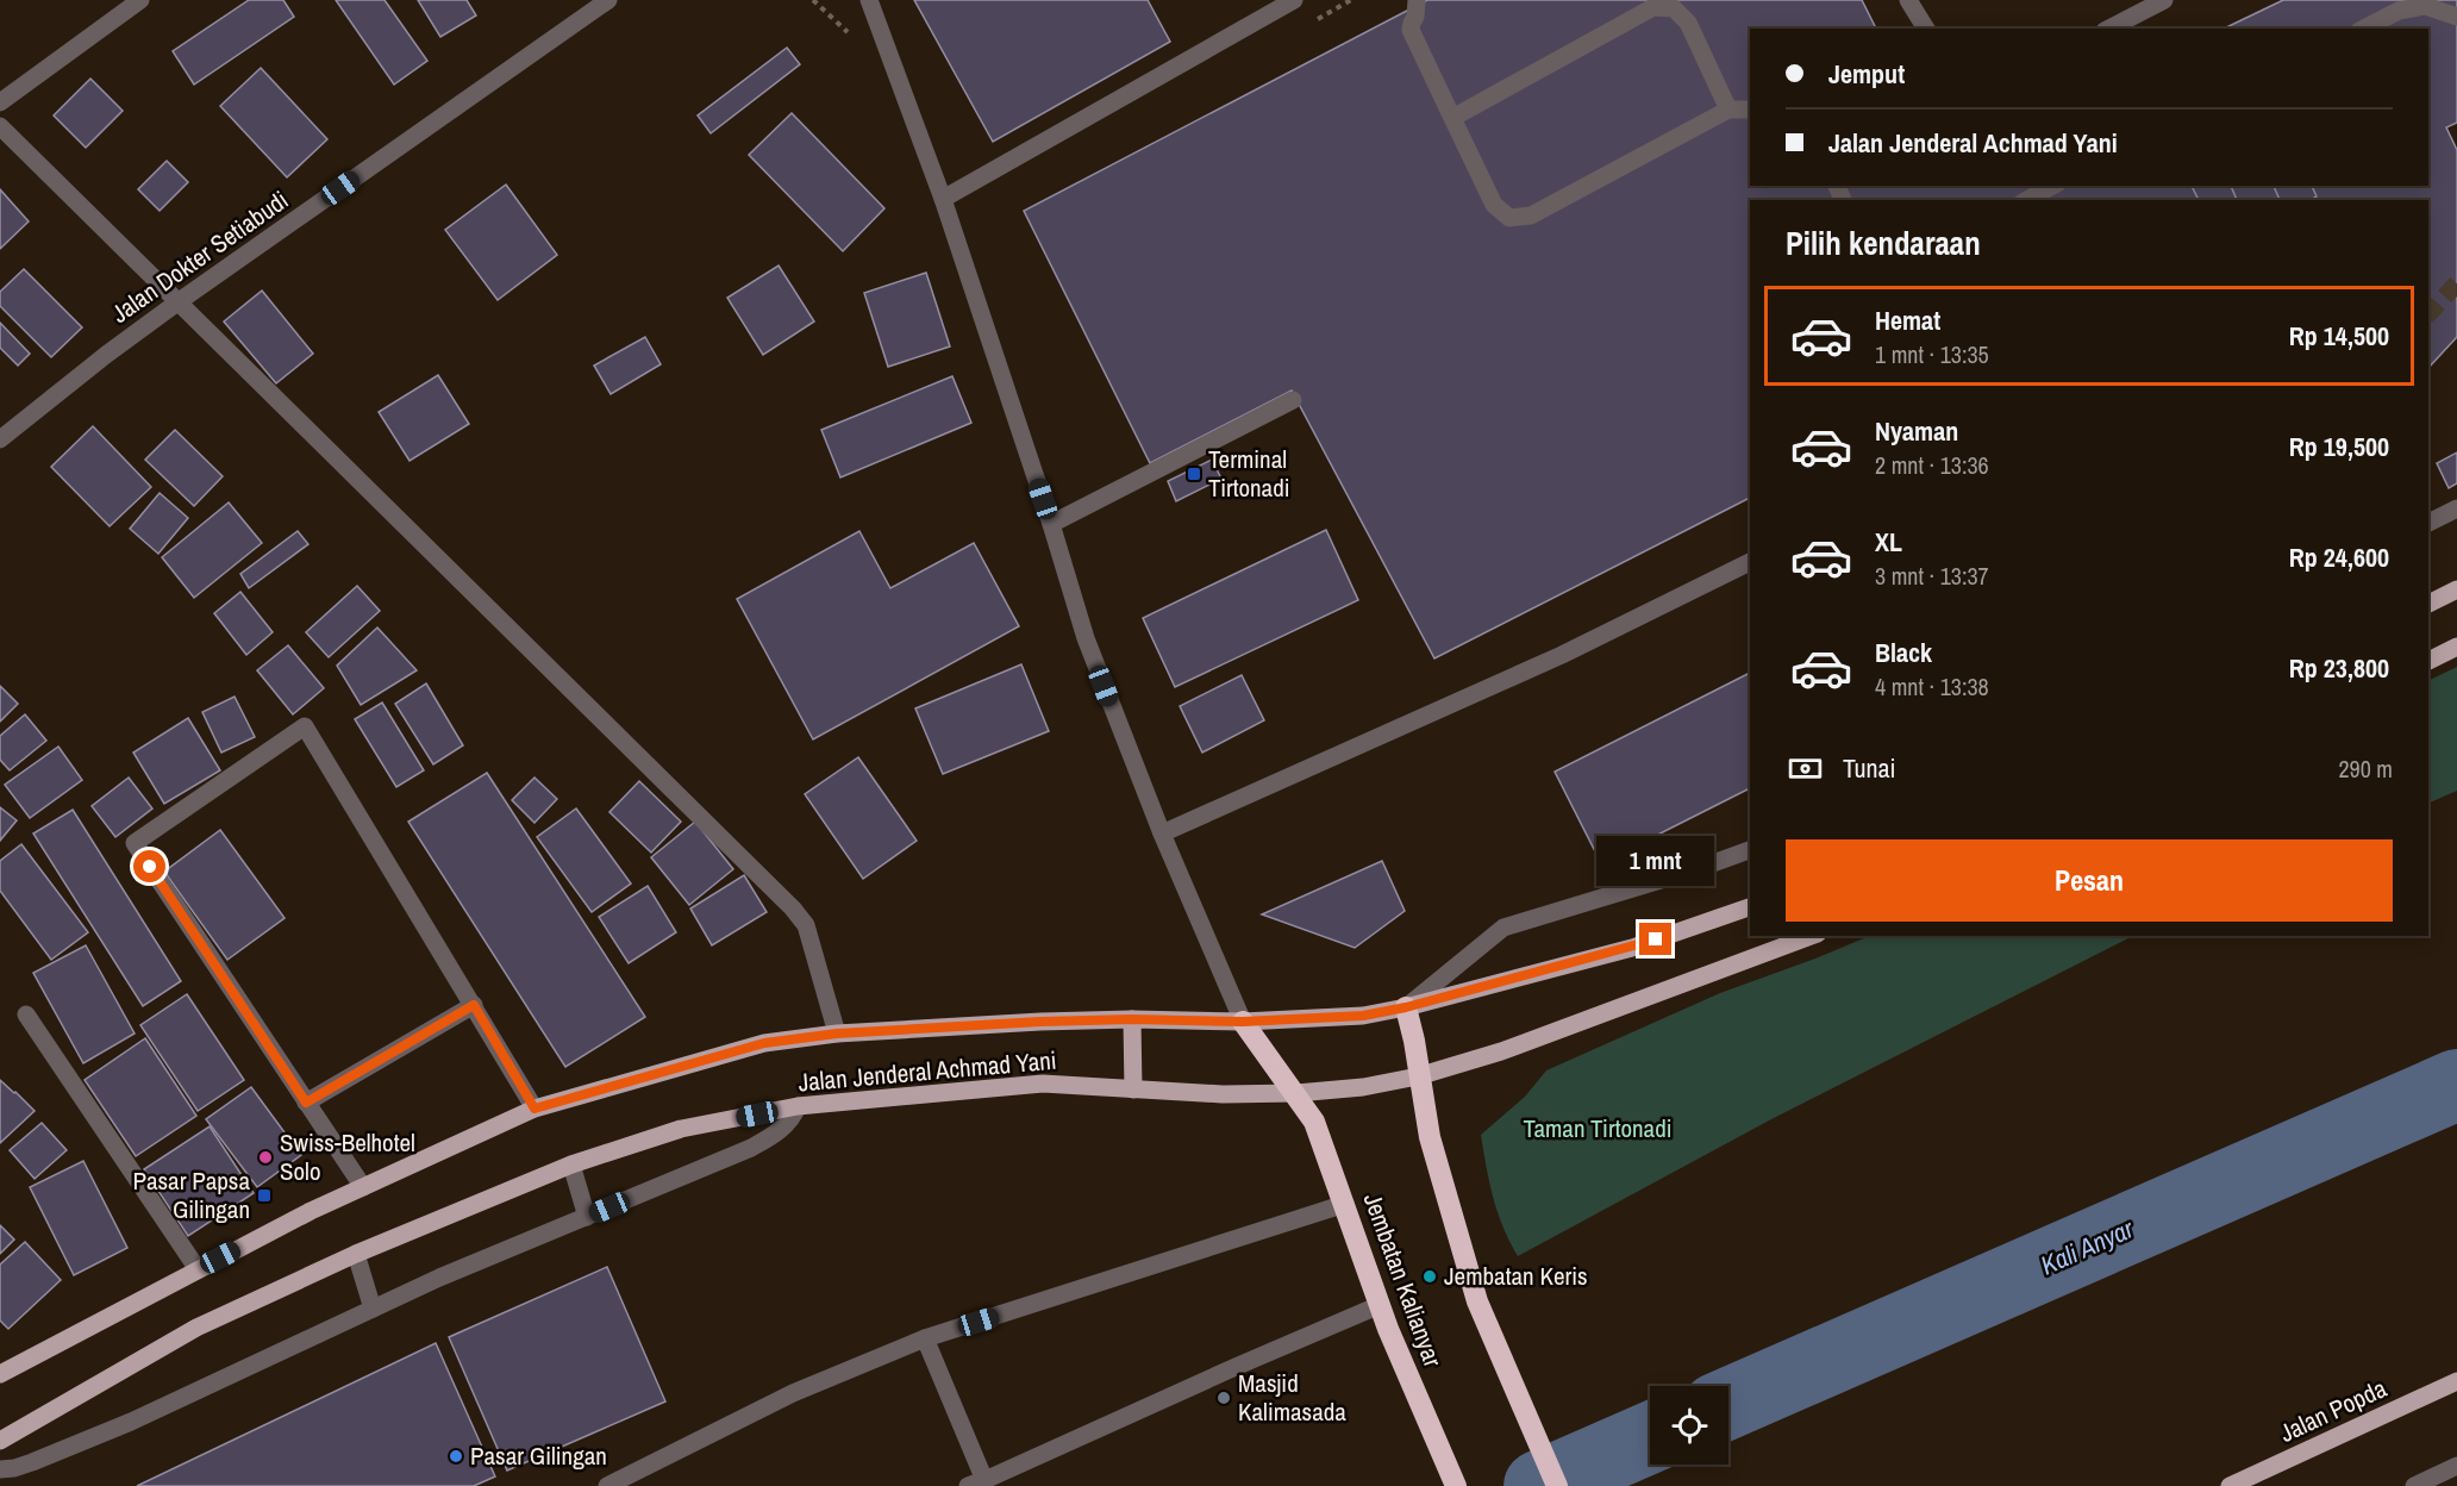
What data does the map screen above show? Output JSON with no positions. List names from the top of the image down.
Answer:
{
  "streets": {
    "highway": ["Jembatan Kalianyar"],
    "main road": ["Jalan Jenderal Achmad Yani", "Jalan Popda"],
    "street": ["Jalan Dokter Setiabudi"]
  },
  "crossings": [
    ["Jalan Jenderal Achmad Yani", "Jembatan Kalianyar"]
  ],
  "water": ["Kali Anyar"],
  "parks": ["Taman Tirtonadi"],
  "places": {
    "transit": ["Terminal Tirtonadi", "Pasar Papsa Gilingan"],
    "other": [
      "Swiss-Belhotel Solo",
      "Jembatan Keris",
      "Masjid Kalimasada",
      "Pasar Gilingan"
    ]
  },
  "page": {
    "banner": ["Jemput", "Jalan Jenderal Achmad Yani"],
    "heading": "Pilih kendaraan",
    "list": [
      {
        "name": "Hemat",
        "note": "1 mnt · 13:35",
        "value": "Rp 14,500"
      },
      {
        "name": "Nyaman",
        "note": "2 mnt · 13:36",
        "value": "Rp 19,500"
      },
      {
        "name": "XL",
        "note": "3 mnt · 13:37",
        "value": "Rp 24,600"
      },
      {
        "name": "Black",
        "note": "4 mnt · 13:38",
        "value": "Rp 23,800"
      }
    ],
    "pay": ["Tunai", "290 m"],
    "buttons": "Pesan",
    "bubble": "1 mnt"
  }
}
